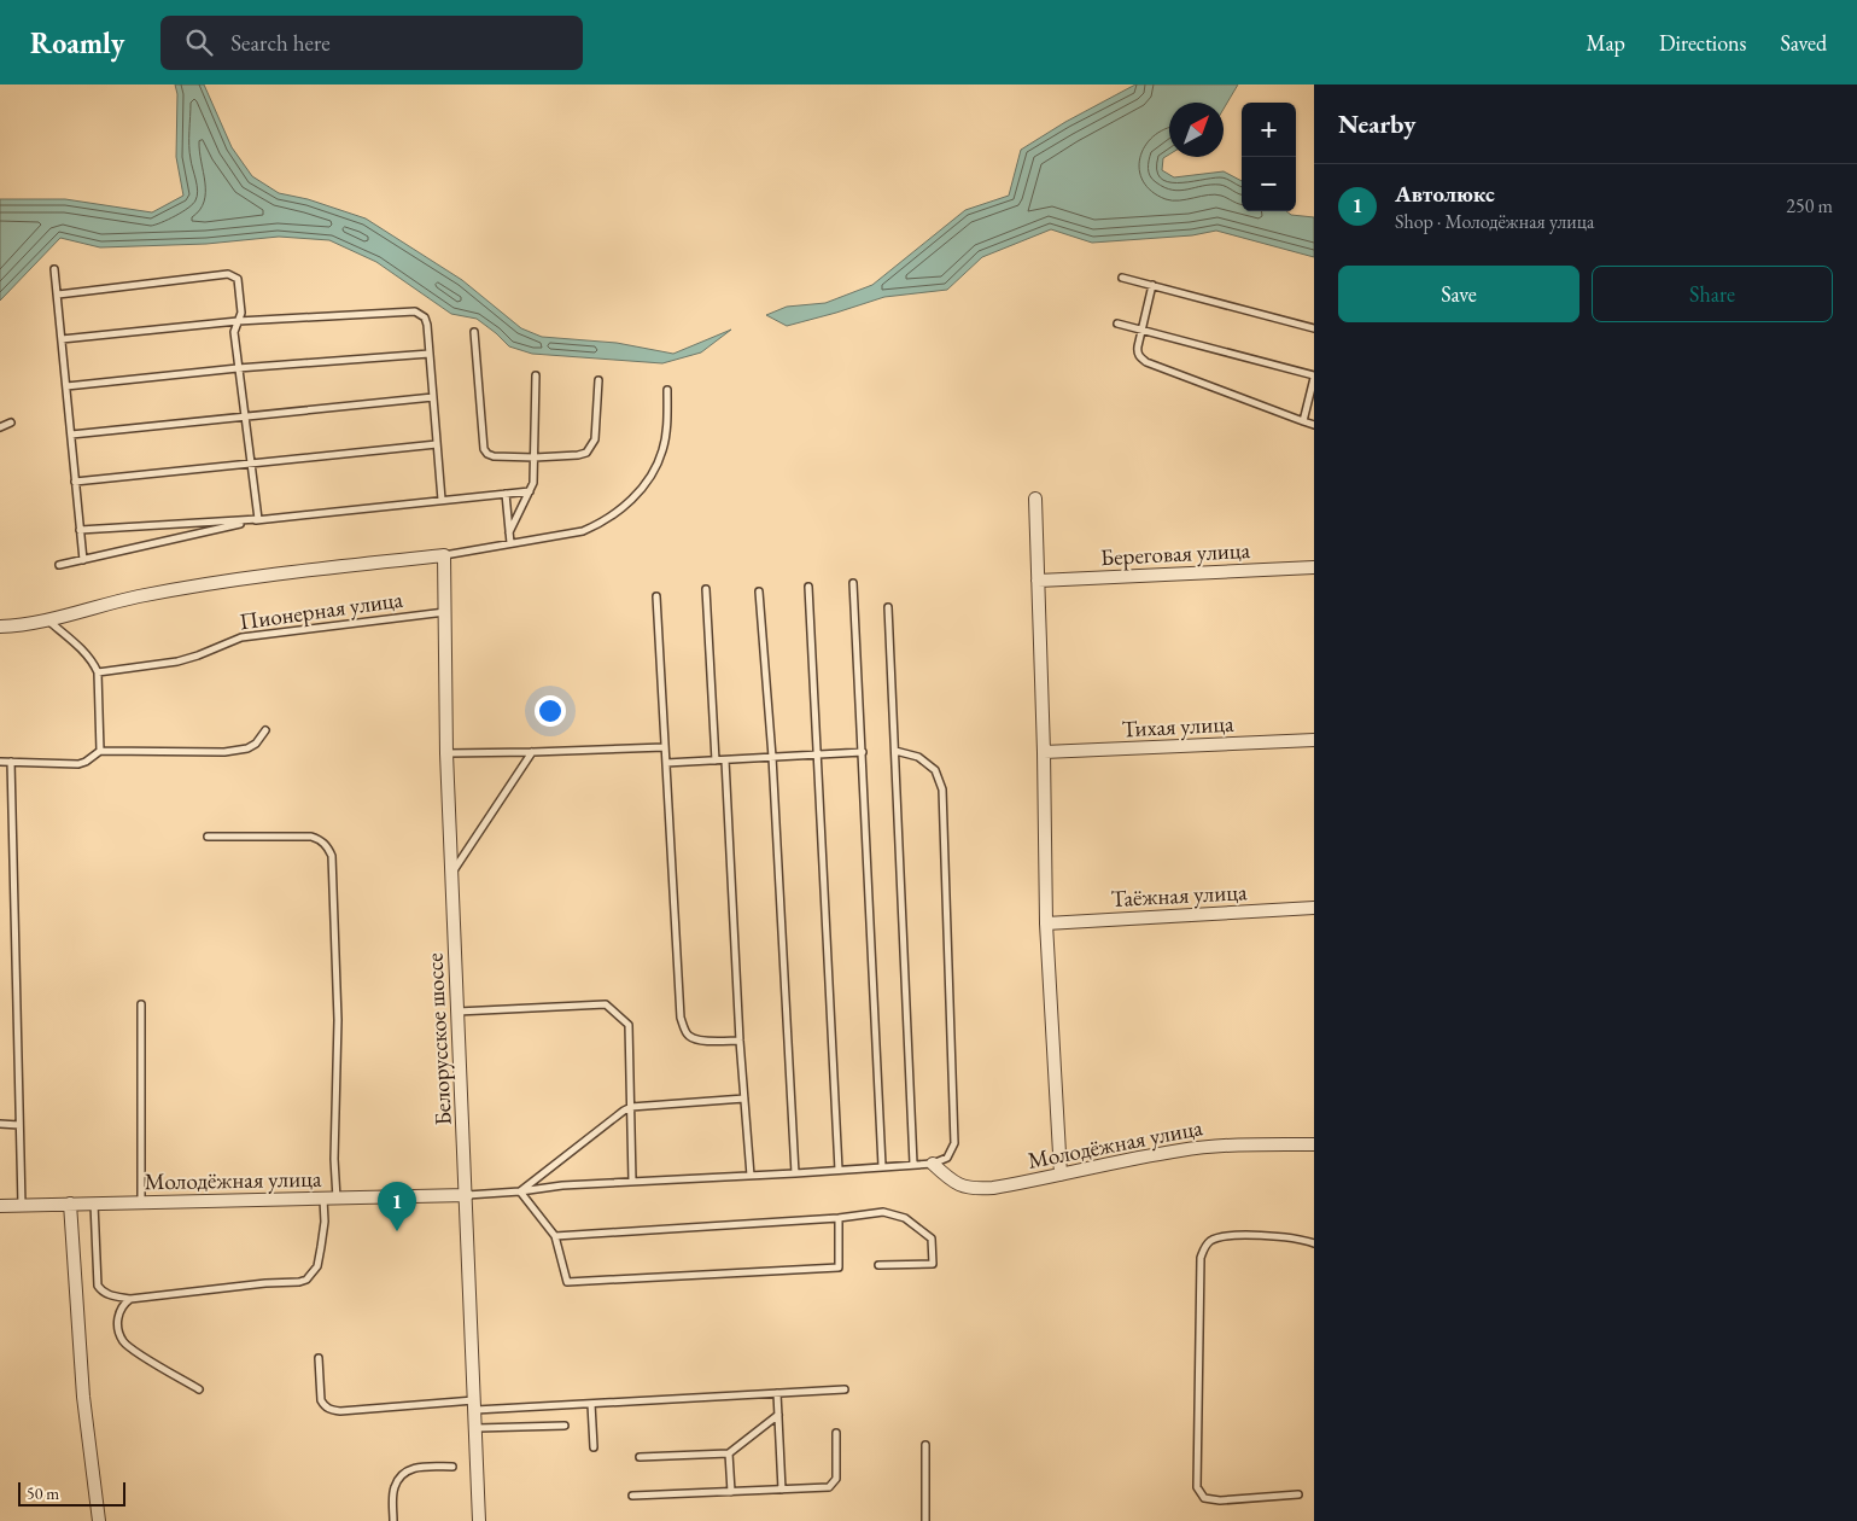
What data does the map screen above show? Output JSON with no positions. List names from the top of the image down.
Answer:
{
  "streets": {
    "street": [
      "Береговая улица",
      "Тихая улица",
      "Таёжная улица",
      "Белорусское шоссе",
      "Молодёжная улица"
    ],
    "lane": ["Пионерная улица"]
  },
  "crossings": [
    ["Пионерная улица", "Белорусское шоссе"],
    ["Белорусское шоссе", "Молодёжная улица"]
  ],
  "scale_bar": "50 m",
  "north": "top right",
  "page": {
    "header": "Roamly",
    "search": "Search here",
    "nav": ["Map", "Directions", "Saved"],
    "heading": "Nearby",
    "map_buttons": ["+", "−"],
    "list": [
      {
        "mark": "1",
        "name": "Автолюкс",
        "note": "Shop · Молодёжная улица",
        "value": "250 m"
      }
    ],
    "buttons": ["Save", "Share"],
    "pins": "1",
    "scale": "50 m"
  }
}
